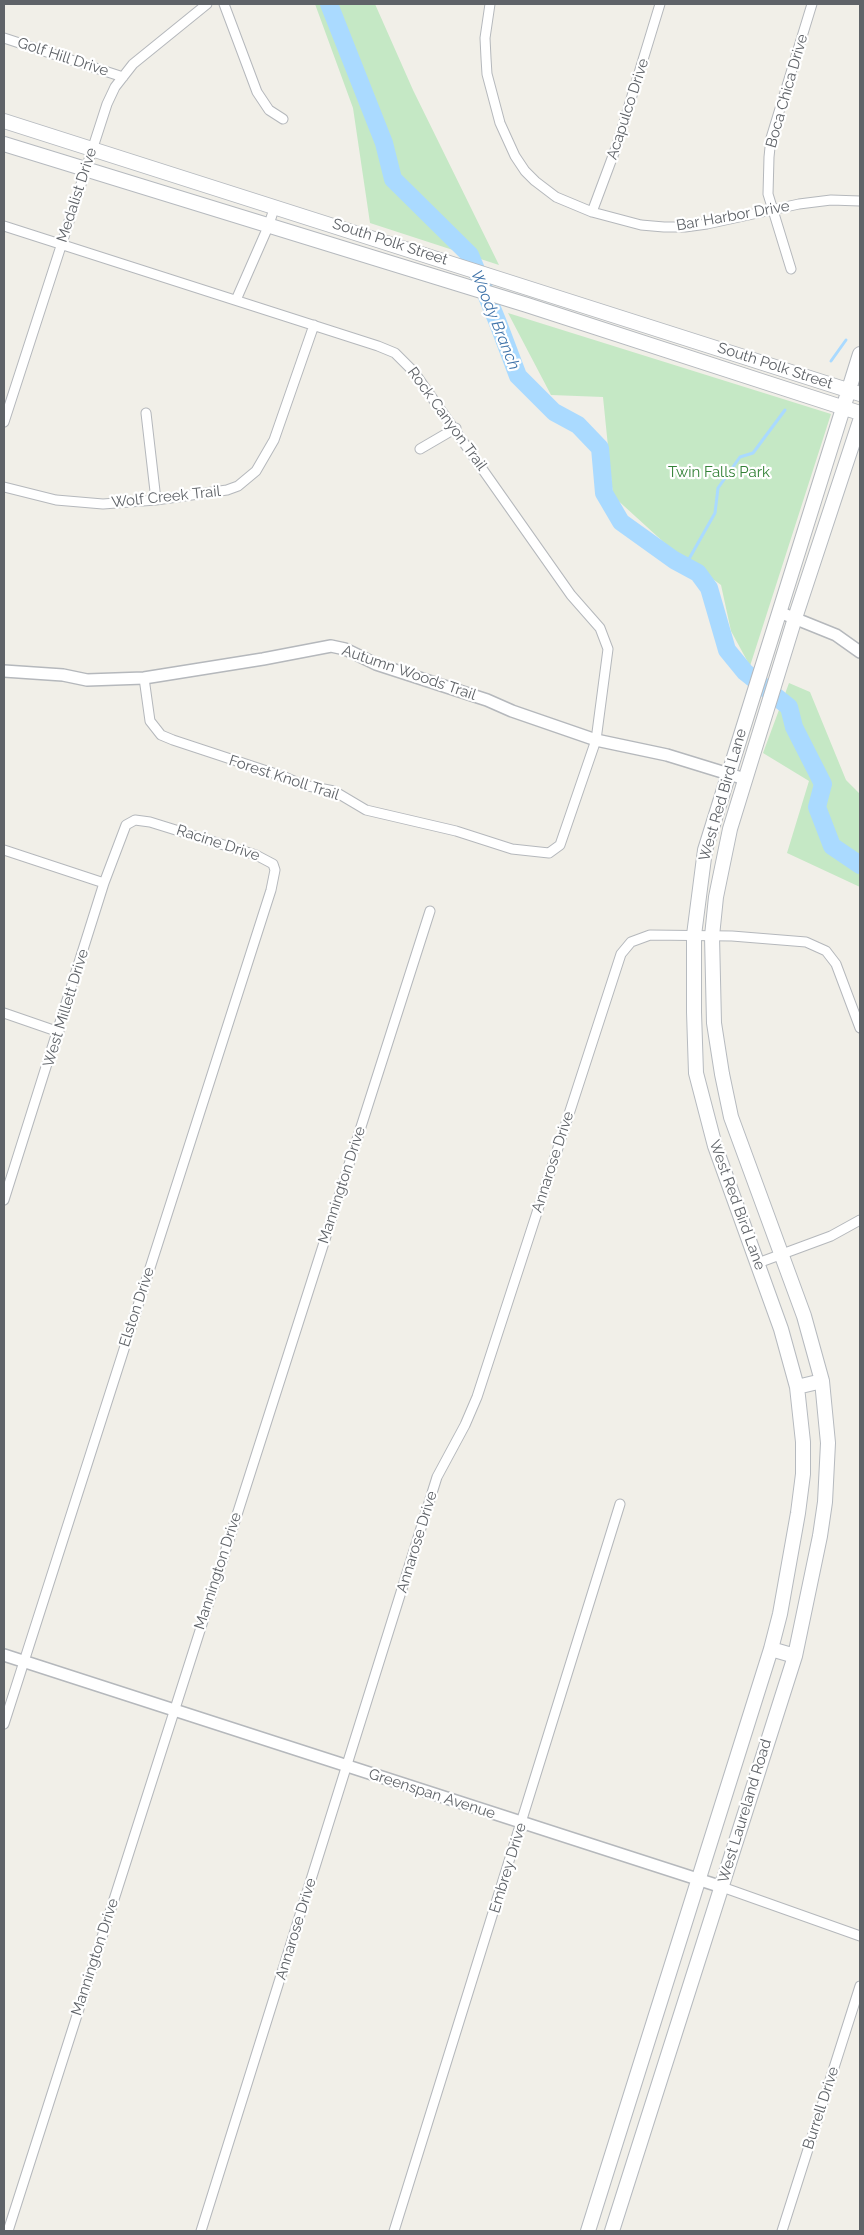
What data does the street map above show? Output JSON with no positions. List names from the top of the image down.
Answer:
{
  "streets": {
    "main road": ["South Polk Street", "West Red Bird Lane", "West Laureland Road"],
    "street": [
      "Golf Hill Drive",
      "Boca Chica Drive",
      "Acapulco Drive",
      "Medalist Drive",
      "Bar Harbor Drive",
      "Rock Canyon Trail",
      "Wolf Creek Trail",
      "Autumn Woods Trail",
      "Forest Knoll Trail",
      "Racine Drive",
      "West Millett Drive",
      "Annarose Drive",
      "Mannington Drive",
      "Elston Drive",
      "Greenspan Avenue",
      "Embrey Drive",
      "Burrell Drive"
    ]
  },
  "crossings": [
    ["Golf Hill Drive", "Medalist Drive"],
    ["Boca Chica Drive", "Bar Harbor Drive"],
    ["Acapulco Drive", "Bar Harbor Drive"],
    ["Medalist Drive", "South Polk Street"],
    ["Medalist Drive", "Rock Canyon Trail"],
    ["South Polk Street", "West Red Bird Lane"],
    ["Rock Canyon Trail", "Wolf Creek Trail"],
    ["Rock Canyon Trail", "Autumn Woods Trail"],
    ["Rock Canyon Trail", "Forest Knoll Trail"],
    ["Autumn Woods Trail", "Forest Knoll Trail"],
    ["Autumn Woods Trail", "West Red Bird Lane"],
    ["West Red Bird Lane", "Annarose Drive"],
    ["West Red Bird Lane", "West Laureland Road"],
    ["Racine Drive", "West Millett Drive"],
    ["Racine Drive", "Elston Drive"],
    ["Annarose Drive", "Greenspan Avenue"],
    ["Mannington Drive", "Greenspan Avenue"],
    ["Elston Drive", "Greenspan Avenue"],
    ["Greenspan Avenue", "West Laureland Road"],
    ["Greenspan Avenue", "Embrey Drive"]
  ],
  "water": ["Woody Branch"],
  "parks": ["Twin Falls Park"]
}
